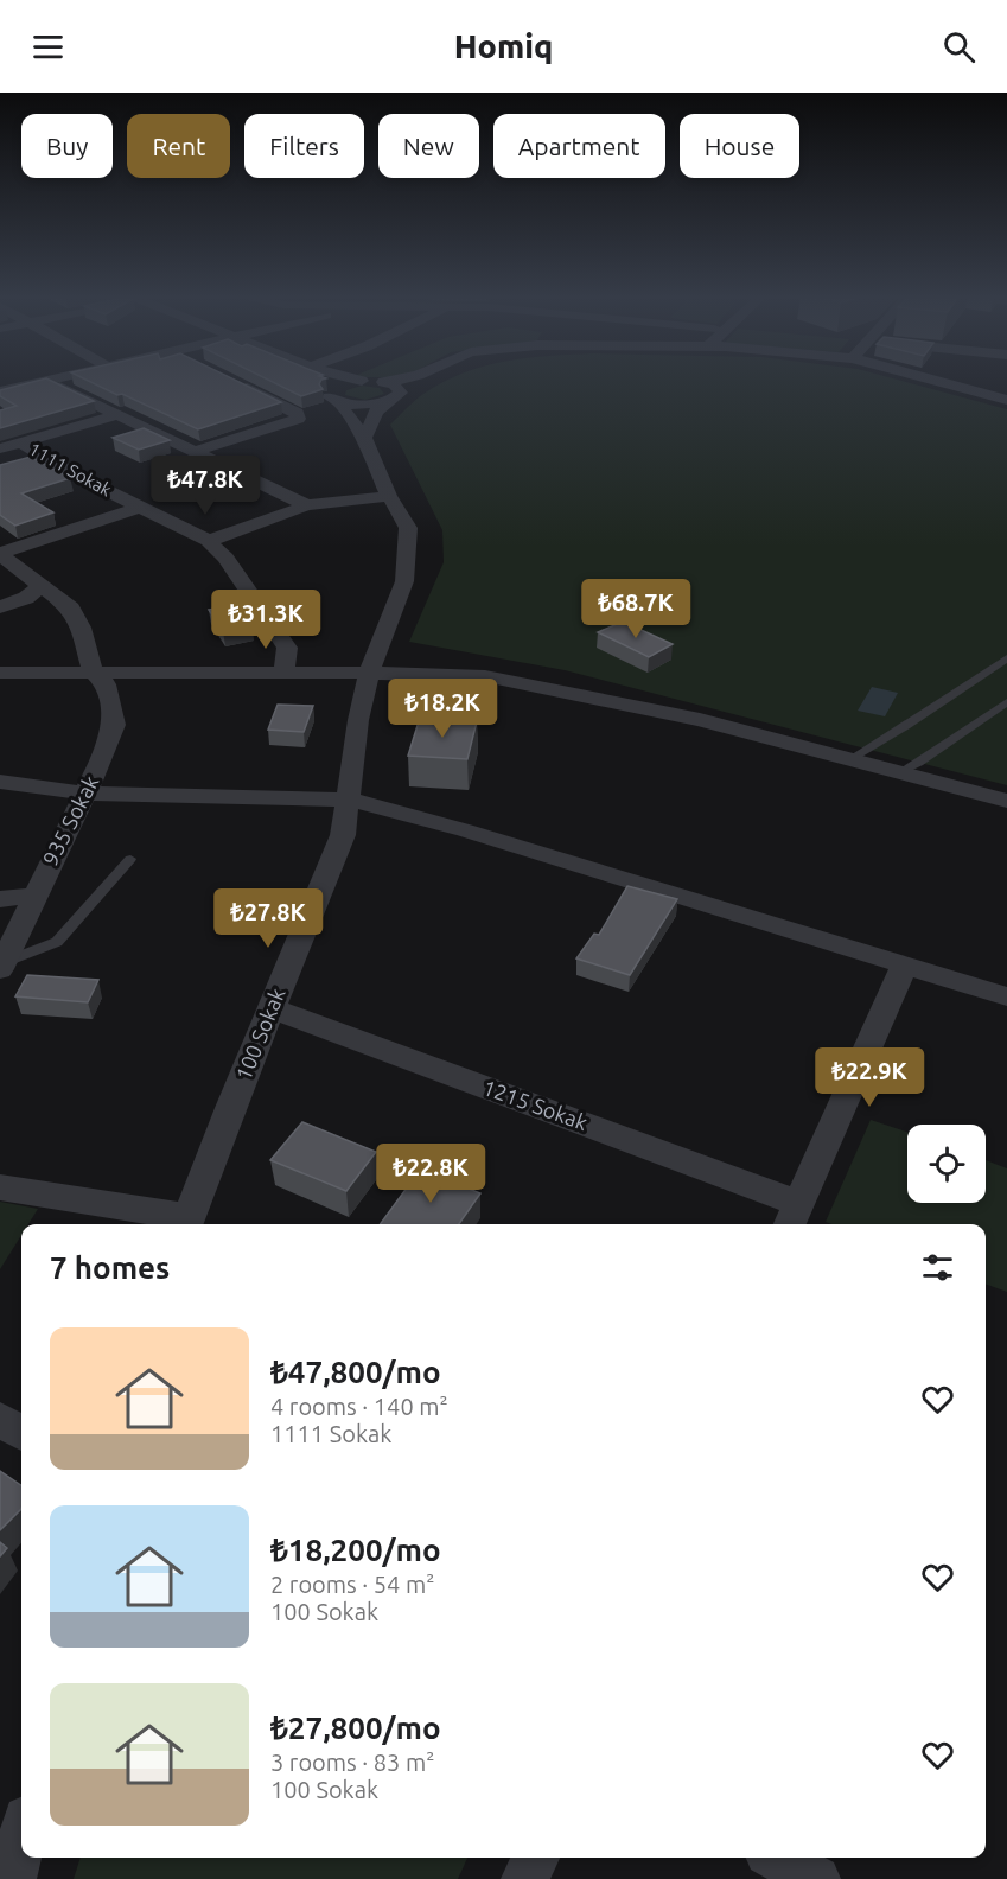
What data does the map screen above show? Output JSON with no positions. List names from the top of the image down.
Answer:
{
  "streets": {
    "street": [
      "1111 Sokak",
      "935 Sokak",
      "100 Sokak",
      "1215 Sokak"
    ]
  },
  "crossings": [
    ["100 Sokak", "1215 Sokak"]
  ],
  "page": {
    "header": "Homiq",
    "chip": [
      "Buy",
      "Rent",
      "Filters",
      "New",
      "Apartment",
      "House"
    ],
    "price": [
      "₺47.8K",
      "₺68.7K",
      "₺31.3K",
      "₺18.2K",
      "₺27.8K",
      "₺22.9K",
      "₺22.8K"
    ],
    "heading": "7 homes",
    "list": [
      {
        "name": "₺47,800/mo",
        "note": "4 rooms · 140 m² · 1111 Sokak"
      },
      {
        "name": "₺18,200/mo",
        "note": "2 rooms · 54 m² · 100 Sokak"
      },
      {
        "name": "₺27,800/mo",
        "note": "3 rooms · 83 m² · 100 Sokak"
      }
    ]
  }
}
